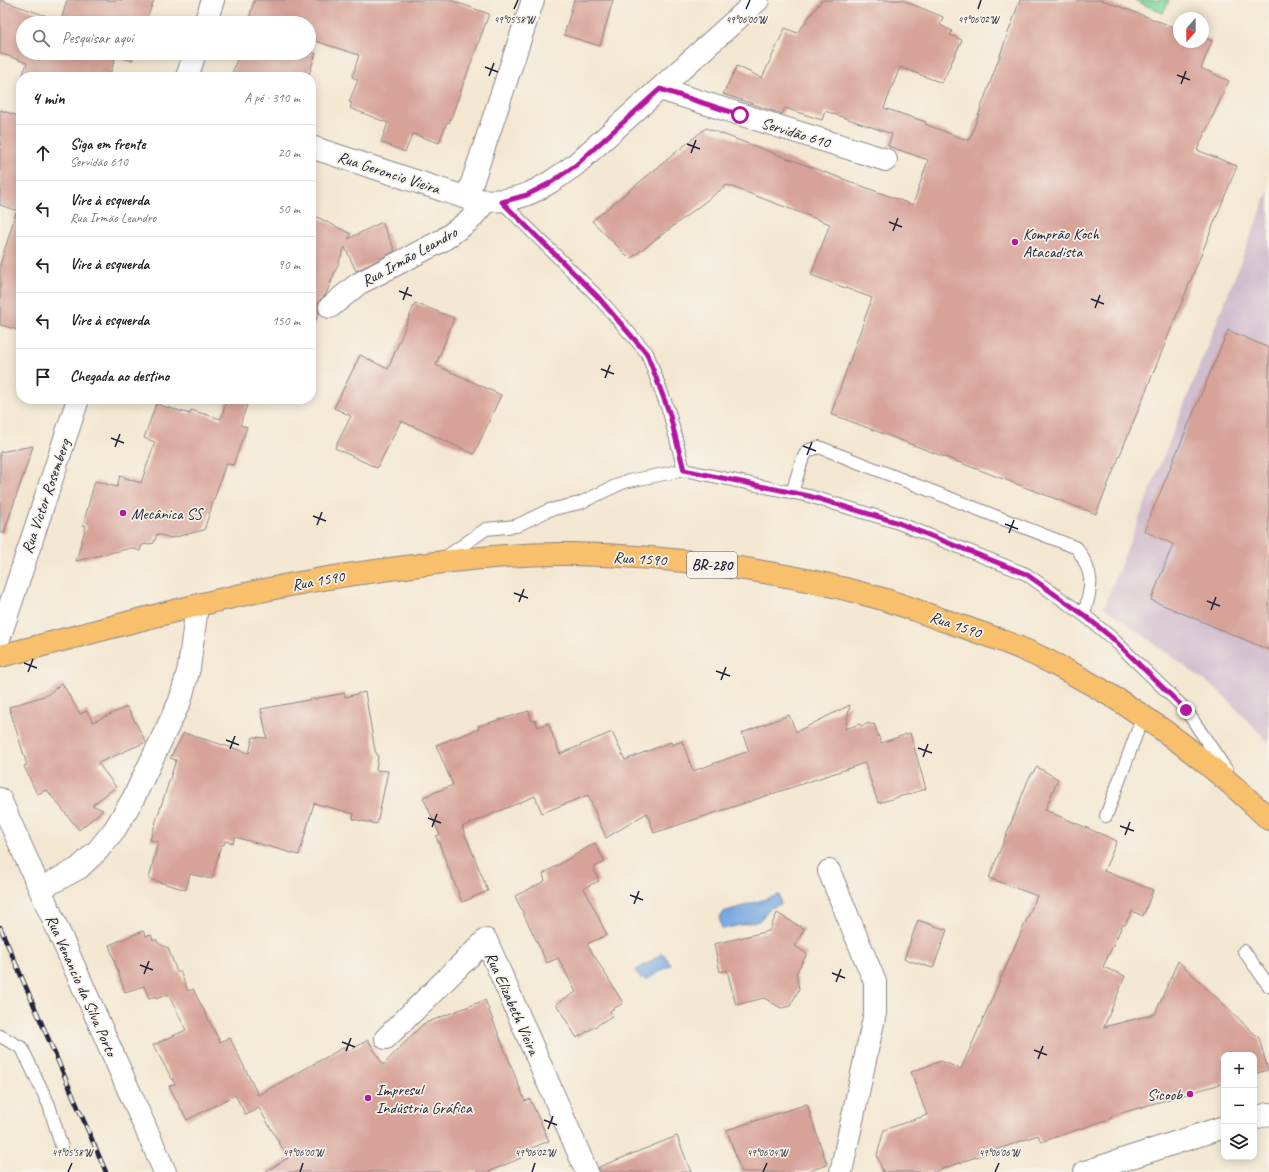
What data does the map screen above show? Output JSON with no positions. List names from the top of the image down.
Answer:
{
  "streets": {
    "highway": ["Rua 1590", "BR-280"],
    "street": [
      "Servidão 610",
      "Rua Geroncio Vieira",
      "Rua Irmão Leandro",
      "Rua Victor Rosemberg",
      "Rua Venancio da Silva Porto",
      "Rua Elizabeth Vieira"
    ]
  },
  "crossings": [
    ["Rua Geroncio Vieira", "Rua Irmão Leandro"]
  ],
  "places": [
    "Komprão Koch Atacadista",
    "Mecânica SS",
    "Sicoob",
    "Impresul Indústria Gráfica"
  ],
  "north": "bottom",
  "page": {
    "search": "Pesquisar aqui",
    "heading": ["4 min", "A pé · 310 m"],
    "list": [
      ["Siga em frente", "Servidão 610", "20 m"],
      ["Vire à esquerda", "Rua Irmão Leandro", "50 m"],
      ["Vire à esquerda", "90 m"],
      ["Vire à esquerda", "150 m"],
      "Chegada ao destino"
    ],
    "map_buttons": ["+", "−"]
  },
  "coordinates": [
    "49°05'58\"W",
    "49°06'00\"W",
    "49°06'02\"W",
    "49°06'04\"W",
    "49°06'06\"W"
  ]
}
